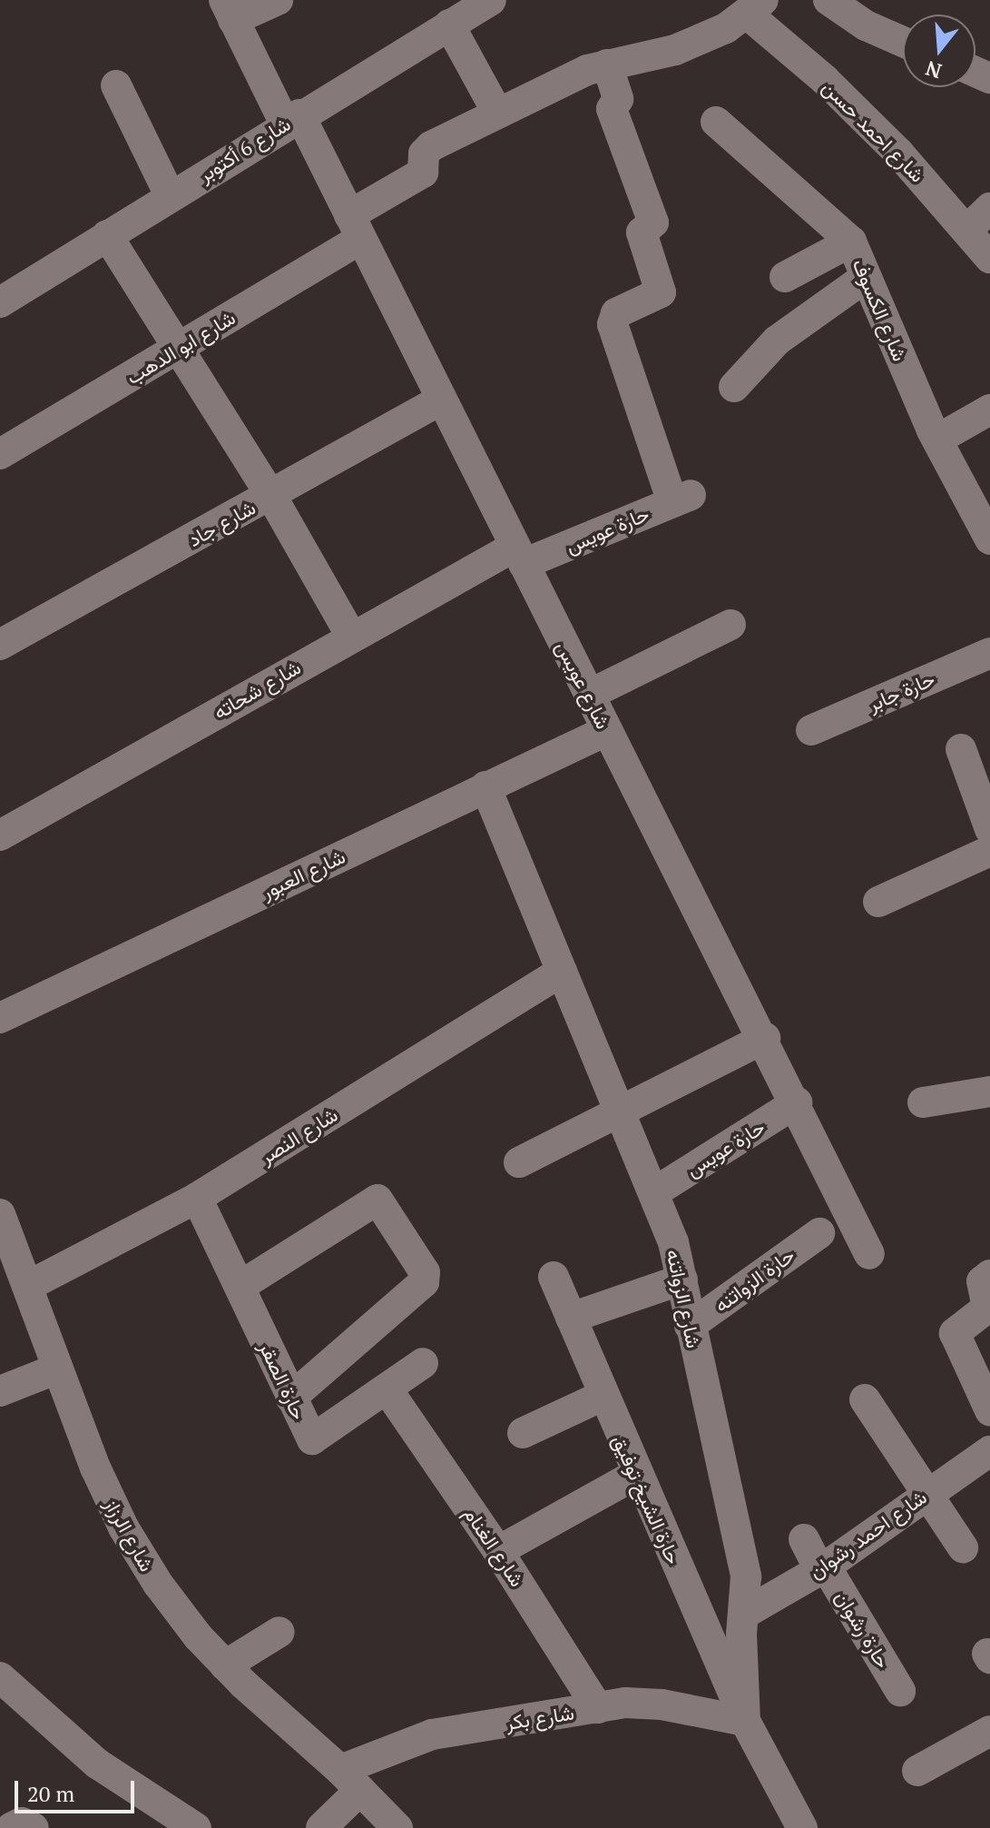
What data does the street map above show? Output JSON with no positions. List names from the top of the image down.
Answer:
{
  "streets": {
    "street": [
      "شارع احمد حسن",
      "شارع 6 أكتوبر",
      "شارع الكسوف",
      "شارع ابو الدهب",
      "شارع جاد",
      "حارة عويس",
      "شارع عويس",
      "شارع شحاته",
      "حارة جابر",
      "شارع العبور",
      "شارع النصر",
      "حارة الزواتنه",
      "شارع الزواتنه",
      "حارة الصقر",
      "حارة الشيخ توفيق",
      "شارع احمد رشوان",
      "شارع الرزاز",
      "شارع الغنام",
      "حارة رشوان",
      "شارع بكر"
    ]
  },
  "crossings": [
    ["شارع 6 أكتوبر", "شارع عويس"],
    ["شارع ابو الدهب", "شارع عويس"],
    ["شارع جاد", "شارع عويس"],
    ["حارة عويس", "شارع عويس"],
    ["حارة عويس", "شارع شحاته"],
    ["حارة عويس", "شارع الزواتنه"],
    ["شارع عويس", "شارع شحاته"],
    ["شارع عويس", "شارع العبور"],
    ["شارع العبور", "شارع الزواتنه"],
    ["شارع النصر", "شارع الزواتنه"],
    ["شارع النصر", "حارة الصقر"],
    ["شارع النصر", "شارع الرزاز"],
    ["حارة الزواتنه", "شارع الزواتنه"],
    ["شارع الزواتنه", "حارة الشيخ توفيق"],
    ["شارع الزواتنه", "شارع احمد رشوان"],
    ["شارع الزواتنه", "شارع بكر"],
    ["حارة الصقر", "شارع الغنام"],
    ["حارة الشيخ توفيق", "شارع بكر"],
    ["شارع احمد رشوان", "حارة رشوان"],
    ["شارع الرزاز", "شارع بكر"],
    ["شارع الغنام", "شارع بكر"]
  ],
  "scale_bar": "20 m",
  "north": "bottom"
}
